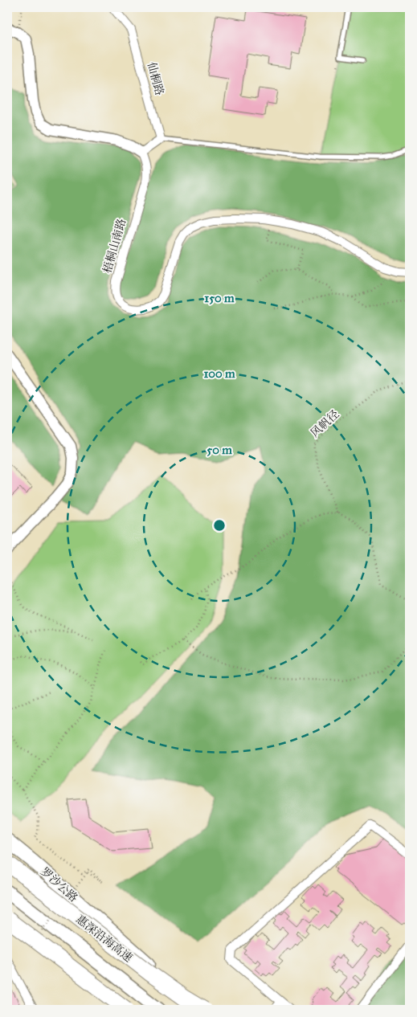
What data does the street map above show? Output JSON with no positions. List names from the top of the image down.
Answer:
{
  "streets": {
    "highway": ["惠深沿海高速"],
    "main road": ["罗沙公路"],
    "street": ["仙桐路", "梧桐山南路"],
    "path": ["风帆径"]
  },
  "crossings": [
    ["罗沙公路", "惠深沿海高速"]
  ],
  "rings": ["150 m", "100 m", "50 m"]
}
